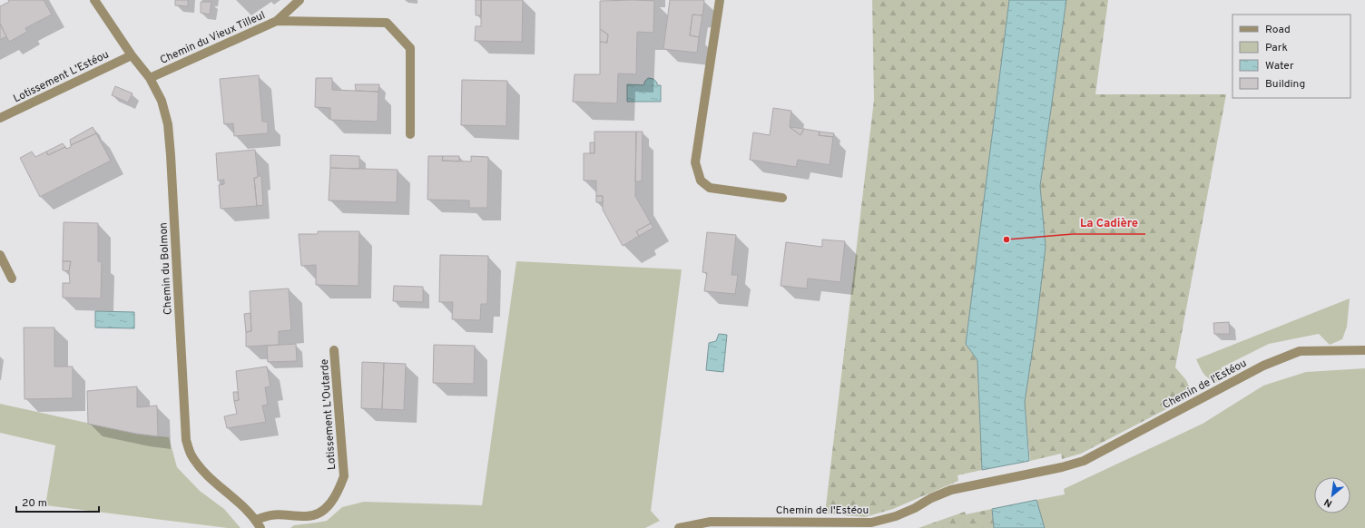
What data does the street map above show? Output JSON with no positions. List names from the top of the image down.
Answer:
{
  "streets": {
    "street": [
      "Chemin du Vieux Tilleul",
      "Lotissement L'Estéou",
      "Chemin du Bolmon",
      "Chemin de l'Estéou",
      "Lotissement L'Outarde"
    ]
  },
  "crossings": [
    ["Chemin du Vieux Tilleul", "Chemin du Bolmon"],
    ["Lotissement L'Estéou", "Chemin du Bolmon"],
    ["Chemin du Bolmon", "Lotissement L'Outarde"]
  ],
  "places": ["La Cadière"],
  "legend": [
    "Road",
    "Park",
    "Water",
    "Building"
  ],
  "scale_bar": "20 m",
  "north": "bottom left"
}
